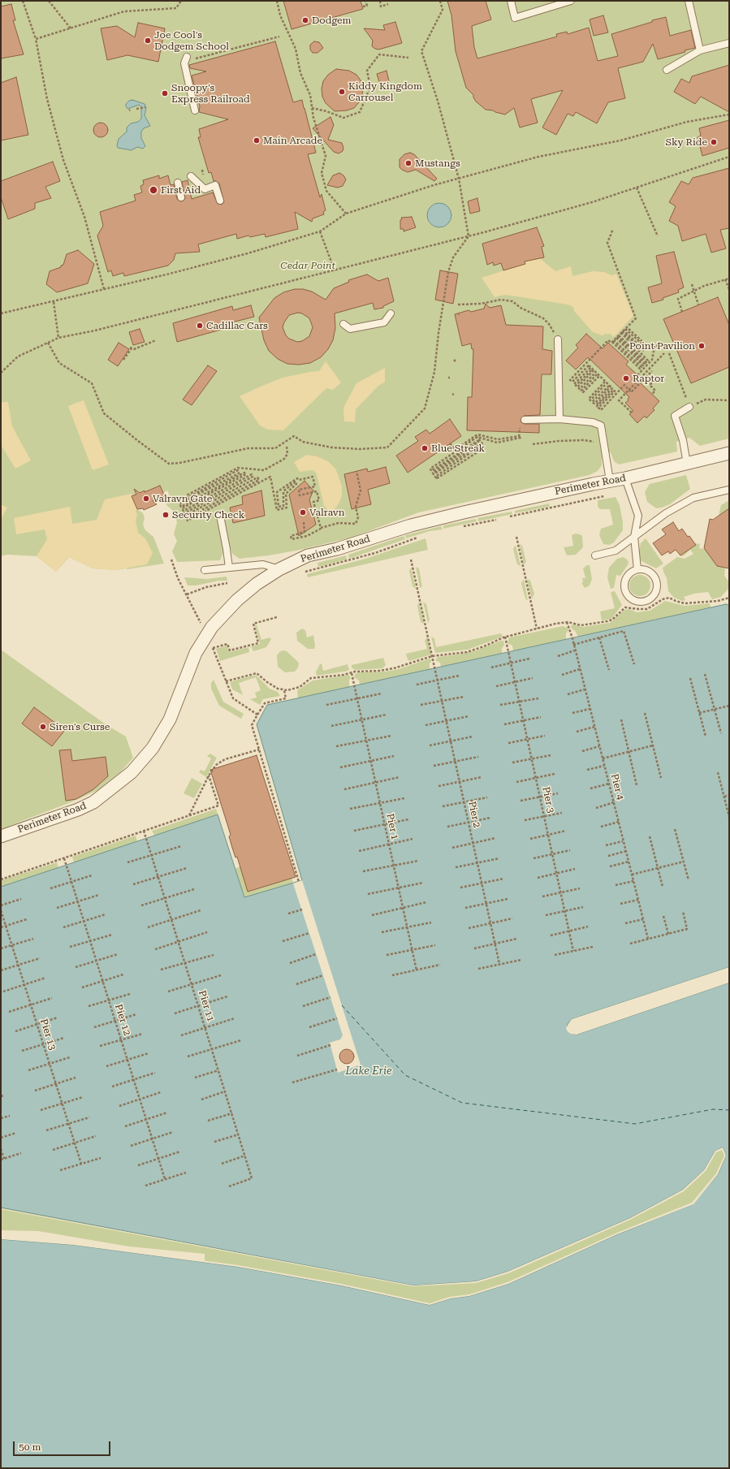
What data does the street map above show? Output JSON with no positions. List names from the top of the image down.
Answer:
{
  "streets": {
    "street": ["Perimeter Road"],
    "path": [
      "Pier 4",
      "Pier 3",
      "Pier 2",
      "Pier 1",
      "Pier 11",
      "Pier 12",
      "Pier 13"
    ]
  },
  "water": ["Lake Erie"],
  "parks": ["Cedar Point"],
  "places": [
    "Dodgem",
    "Joe Cool's Dodgem School",
    "Kiddy Kingdom Carrousel",
    "Snoopy's Express Railroad",
    "Main Arcade",
    "Sky Ride",
    "Mustangs",
    "First Aid",
    "Cadillac Cars",
    "Point Pavilion",
    "Raptor",
    "Blue Streak",
    "Valravn Gate",
    "Valravn",
    "Security Check",
    "Siren's Curse"
  ],
  "scale_bar": "50 m"
}
